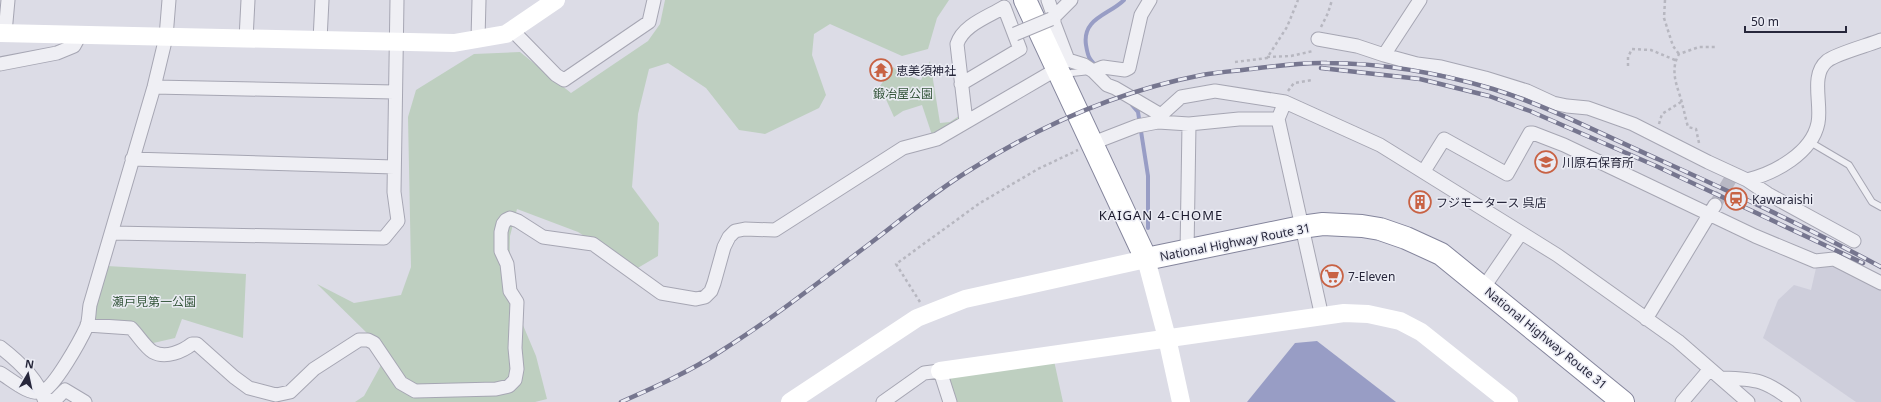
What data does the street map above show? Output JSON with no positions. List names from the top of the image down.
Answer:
{
  "streets": {
    "highway": ["National Highway Route 31"]
  },
  "districts": ["KAIGAN 4-CHOME"],
  "parks": ["鍛冶屋公園", "瀬戸見第一公園"],
  "places": {
    "temple": ["恵美須神社"],
    "school or university": ["川原石保育所"],
    "station": ["Kawaraishi"],
    "building": ["フジモータース 呉店"],
    "supermarket": ["7-Eleven"]
  },
  "scale_bar": "50 m",
  "north": "top"
}
